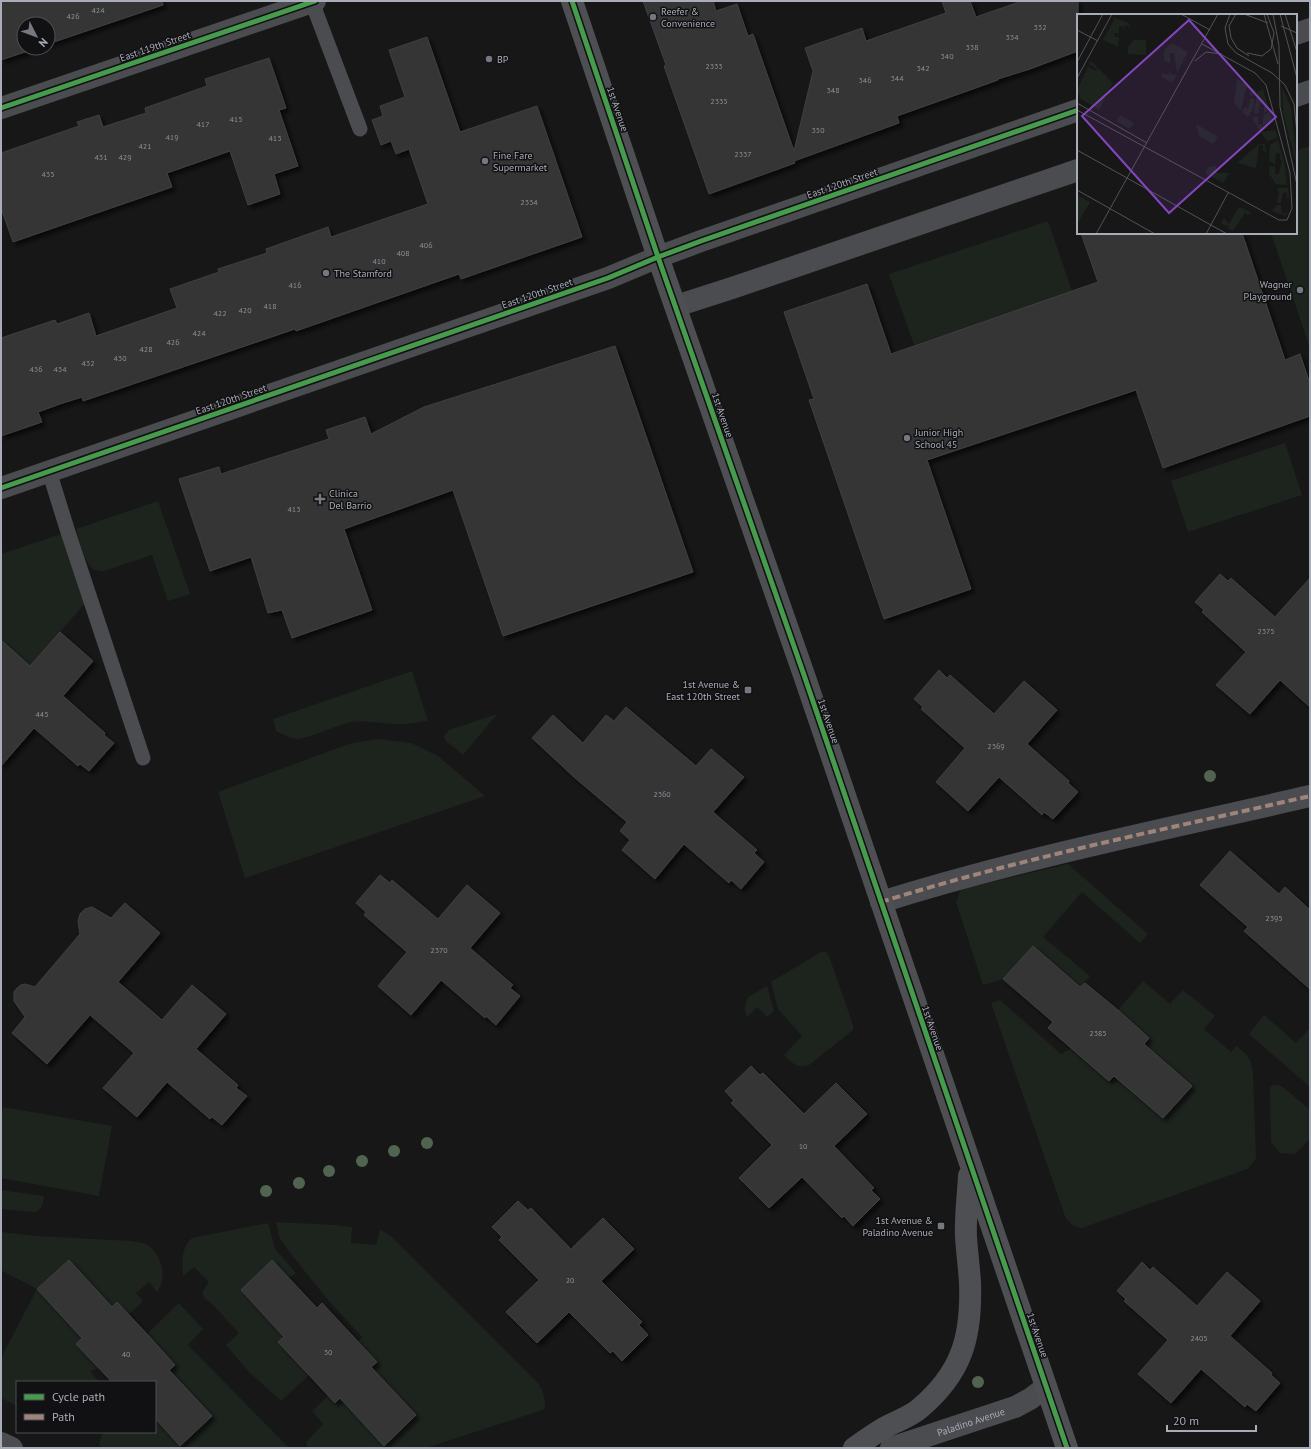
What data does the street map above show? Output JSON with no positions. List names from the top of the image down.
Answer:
{
  "streets": {
    "main road": ["1st Avenue"],
    "street": ["East 119th Street", "East 120th Street", "Paladino Avenue"]
  },
  "crossings": [
    ["1st Avenue", "East 120th Street"],
    ["1st Avenue", "Paladino Avenue"]
  ],
  "places": {
    "other": [
      "Reefer & Convenience",
      "BP",
      "Fine Fare Supermarket",
      "The Stamford",
      "Wagner Playground",
      "Junior High School 45"
    ],
    "health": ["Clinica Del Barrio"],
    "transit": ["1st Avenue & East 120th Street", "1st Avenue & Paladino Avenue"]
  },
  "house_numbers": [
    "424",
    "426",
    "332",
    "334",
    "338",
    "340",
    "2333",
    "342",
    "344",
    "346",
    "348",
    "2335",
    "415",
    "417",
    "350",
    "419",
    "413",
    "421",
    "2337",
    "431",
    "429",
    "435",
    "2334",
    "406",
    "408",
    "410",
    "416",
    "418",
    "420",
    "422",
    "424",
    "426",
    "428",
    "430",
    "432",
    "436",
    "434",
    "413",
    "2375",
    "445",
    "2369",
    "2360",
    "2395",
    "2370",
    "2385",
    "10",
    "20",
    "2405",
    "30",
    "40"
  ],
  "legend": ["Cycle path", "Path"],
  "scale_bar": "20 m",
  "north": "bottom right"
}
